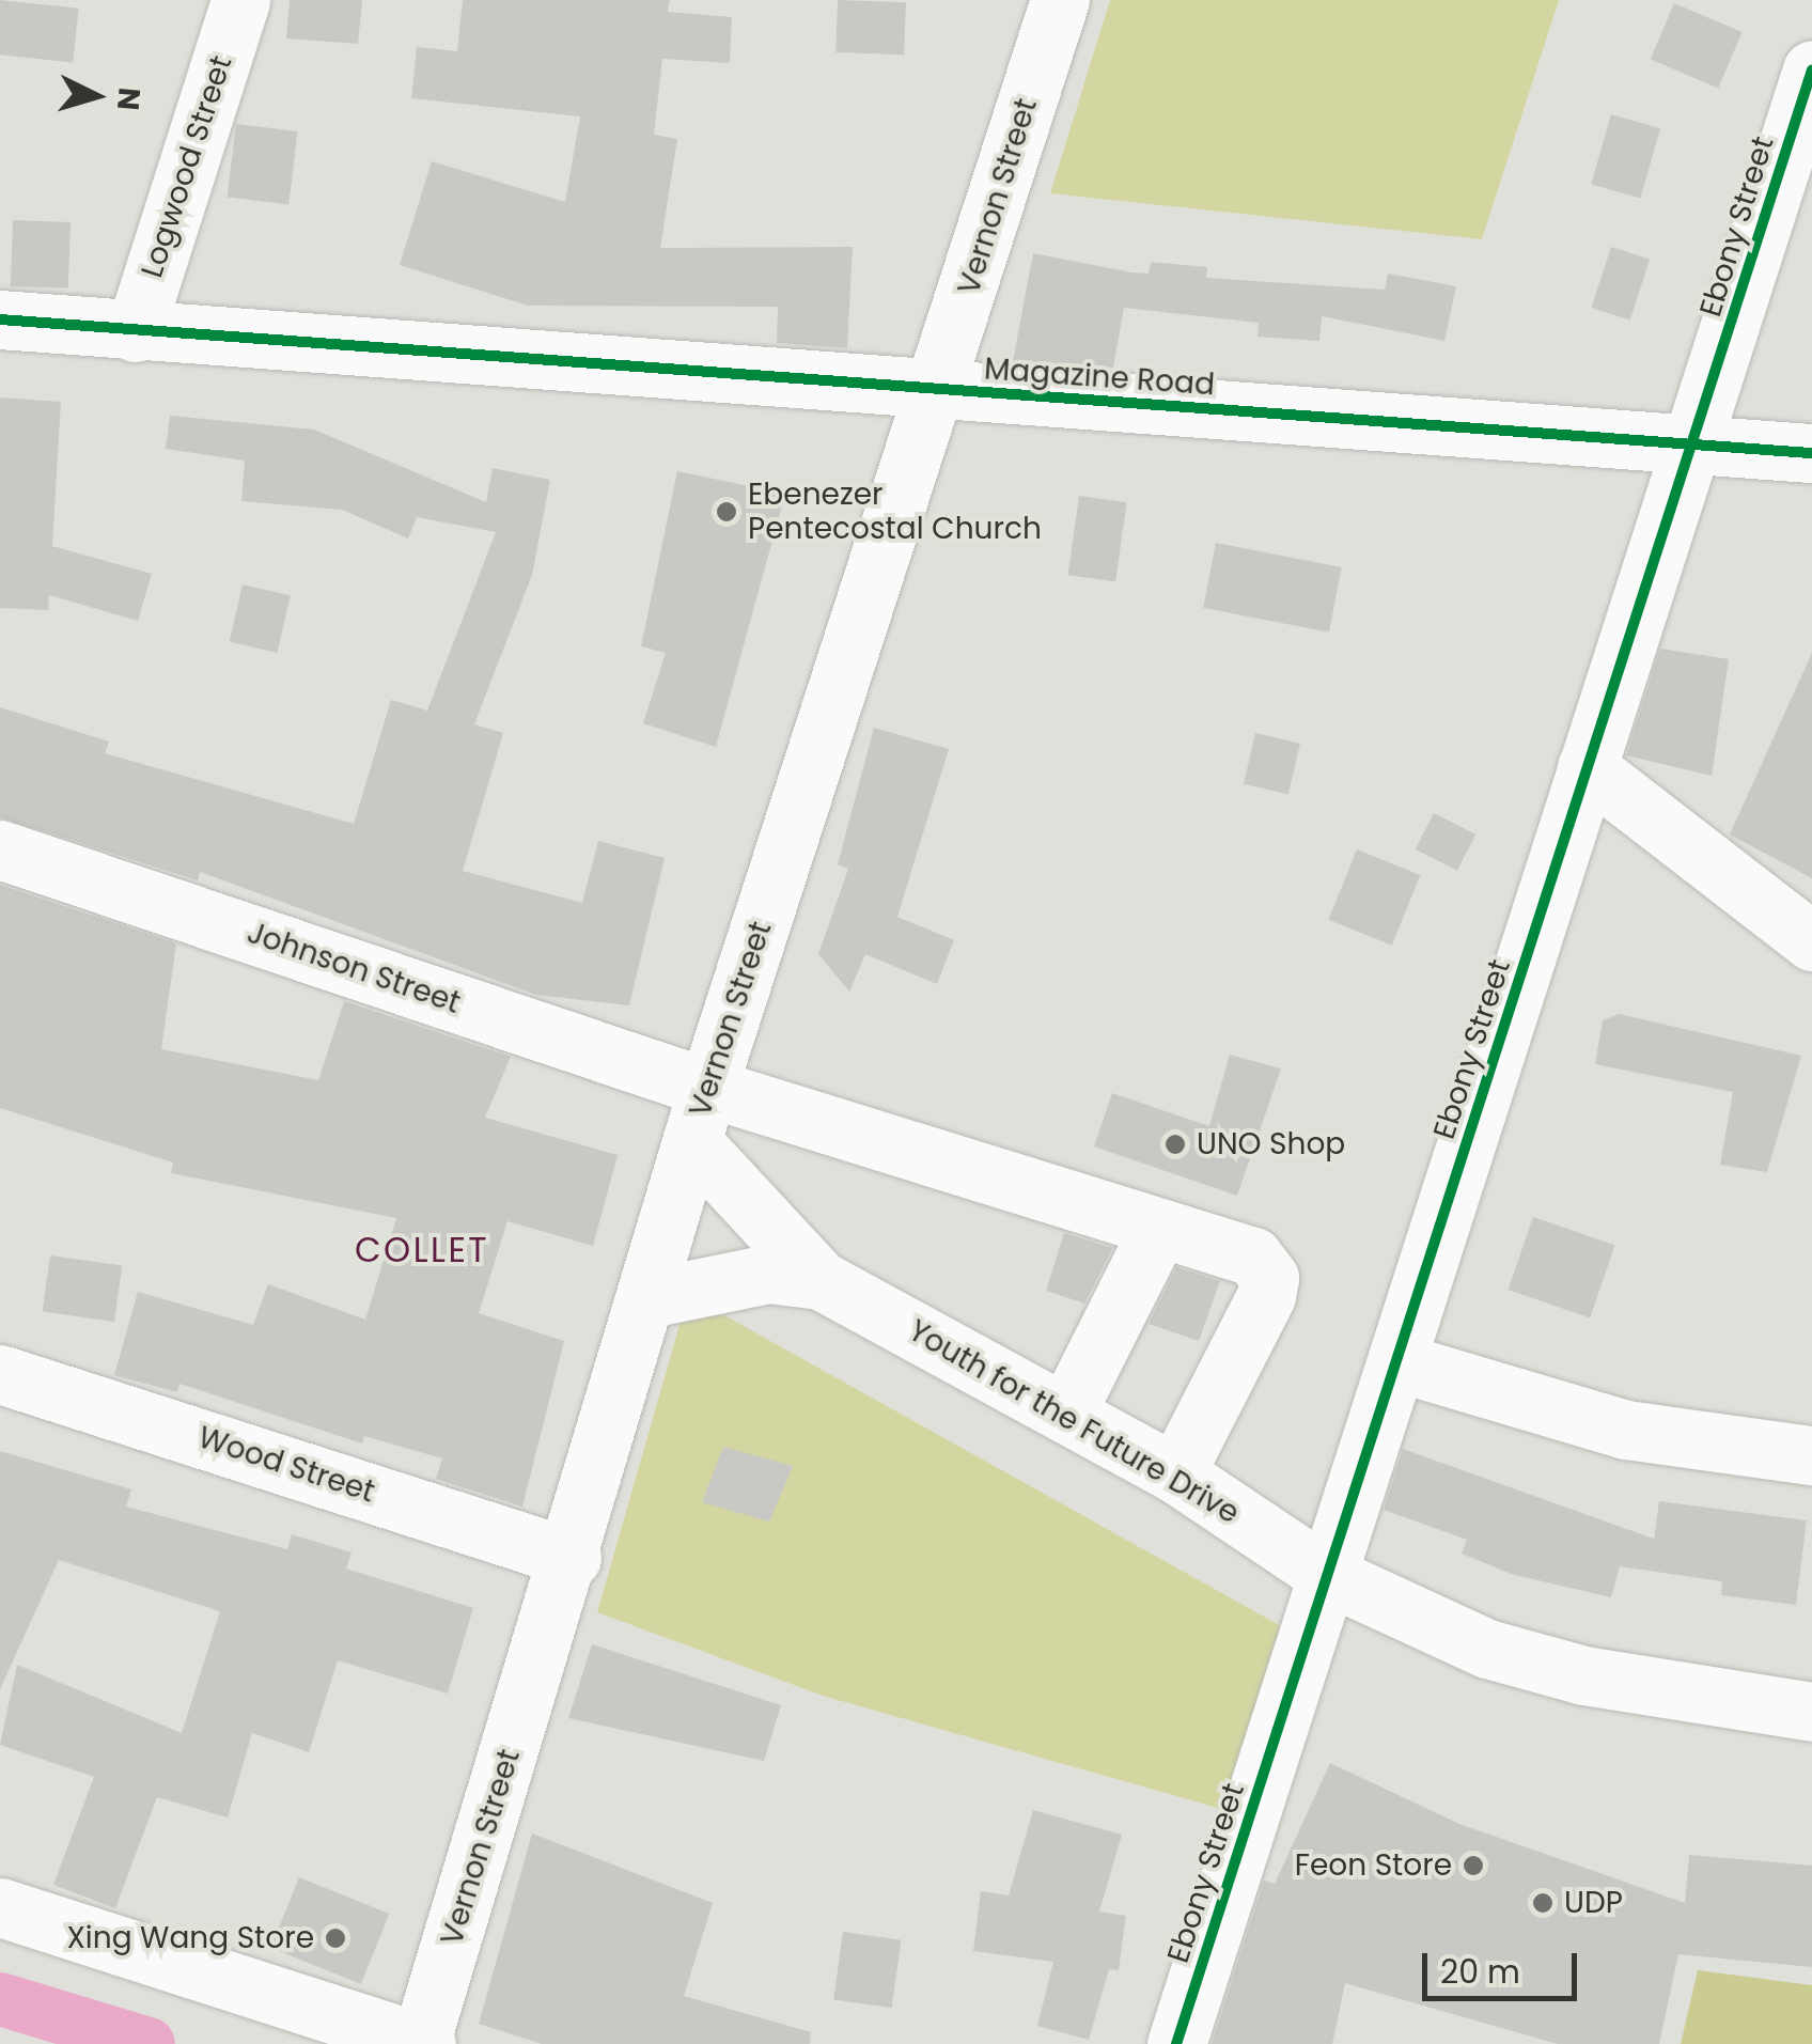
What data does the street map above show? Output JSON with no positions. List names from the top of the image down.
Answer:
{
  "streets": {
    "street": [
      "Logwood Street",
      "Vernon Street",
      "Ebony Street",
      "Magazine Road",
      "Johnson Street",
      "Youth for the Future Drive",
      "Wood Street"
    ]
  },
  "crossings": [
    ["Logwood Street", "Magazine Road"],
    ["Vernon Street", "Magazine Road"],
    ["Vernon Street", "Johnson Street"],
    ["Vernon Street", "Youth for the Future Drive"],
    ["Vernon Street", "Wood Street"],
    ["Ebony Street", "Magazine Road"],
    ["Ebony Street", "Youth for the Future Drive"],
    ["Johnson Street", "Youth for the Future Drive"]
  ],
  "districts": ["COLLET"],
  "places": [
    "Ebenezer Pentecostal Church",
    "UNO Shop",
    "Feon Store",
    "UDP",
    "Xing Wang Store"
  ],
  "scale_bar": "20 m",
  "north": "right"
}
